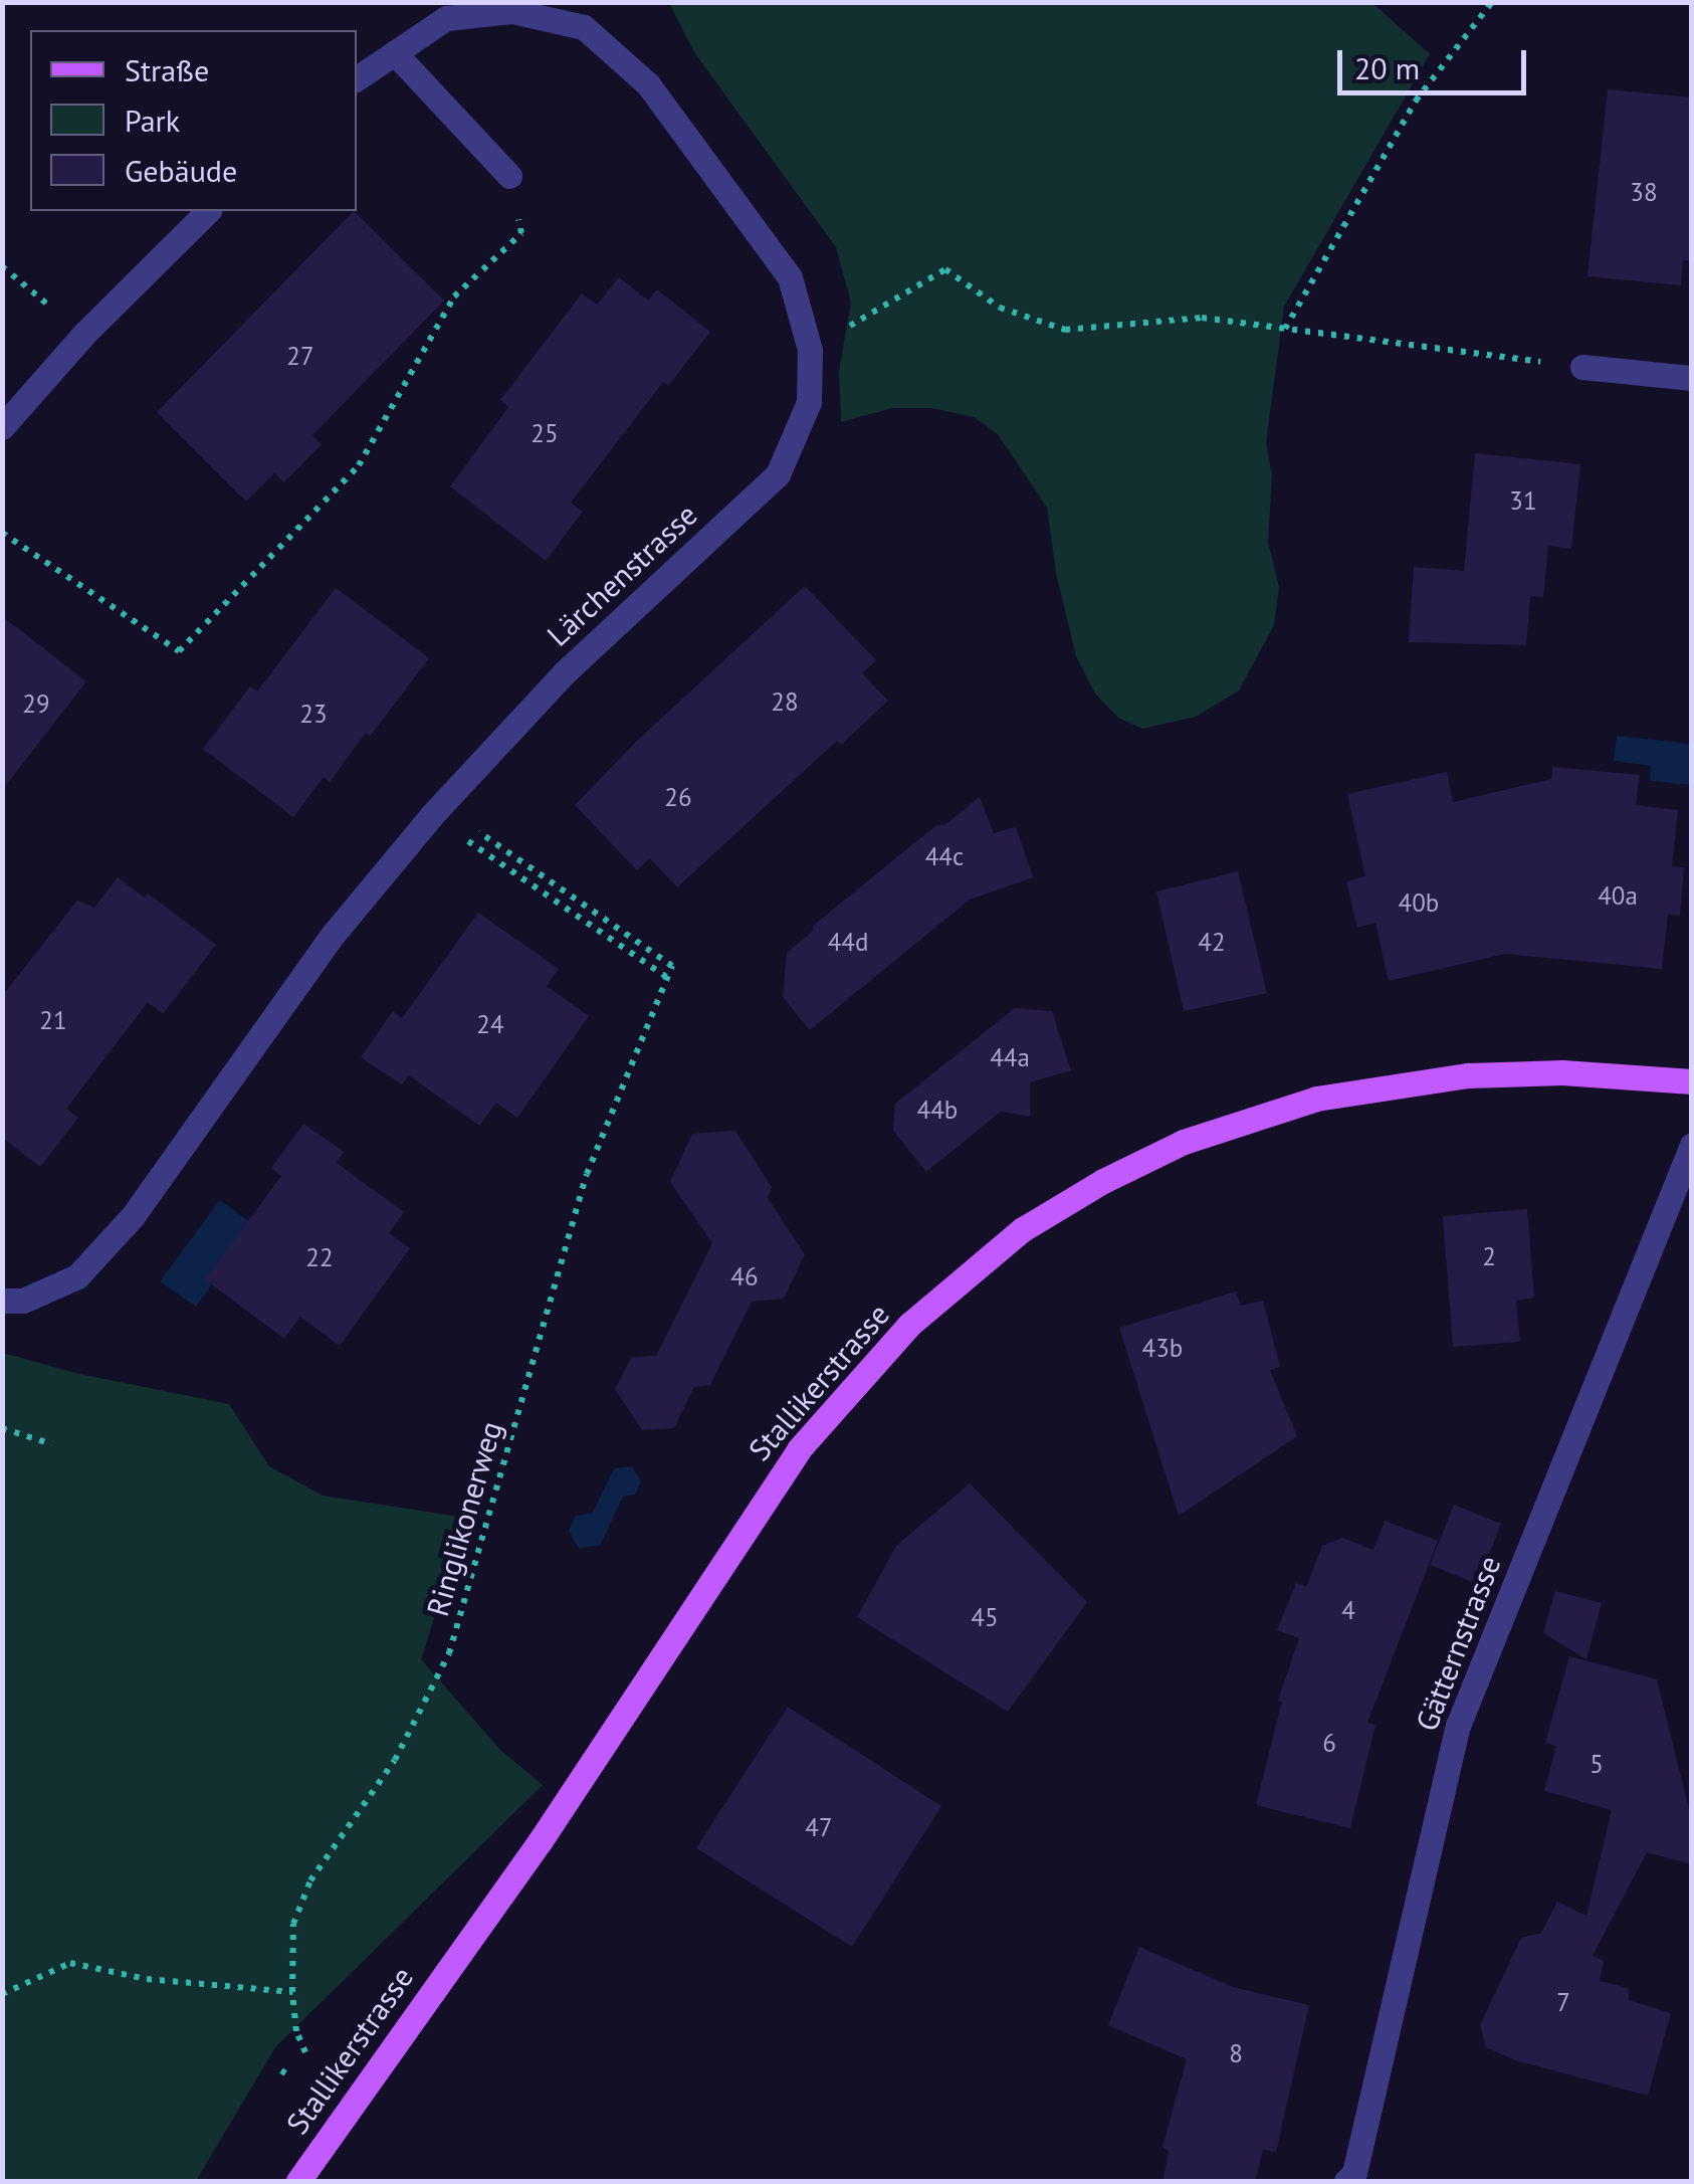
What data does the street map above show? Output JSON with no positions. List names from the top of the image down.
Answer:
{
  "streets": {
    "main road": ["Stallikerstrasse"],
    "street": ["Lärchenstrasse", "Gätternstrasse"],
    "path": ["Ringlikonerweg"]
  },
  "crossings": [
    ["Lärchenstrasse", "Ringlikonerweg"]
  ],
  "house_numbers": [
    "38",
    "27",
    "25",
    "31",
    "28",
    "29",
    "23",
    "26",
    "44c",
    "40a",
    "40b",
    "44d",
    "42",
    "21",
    "24",
    "44a",
    "44b",
    "2",
    "22",
    "46",
    "43b",
    "4",
    "45",
    "6",
    "5",
    "47",
    "7",
    "8"
  ],
  "legend": ["Straße", "Park", "Gebäude"],
  "scale_bar": "20 m"
}
